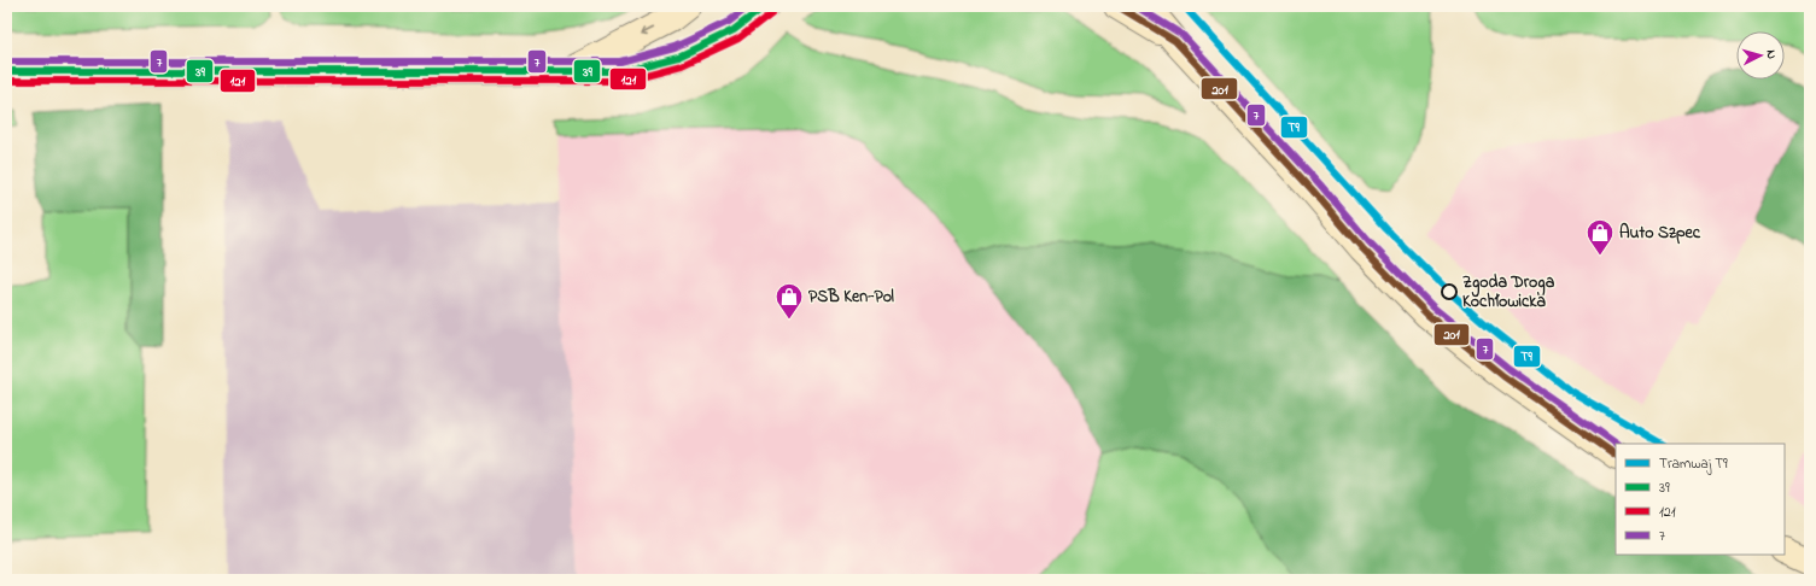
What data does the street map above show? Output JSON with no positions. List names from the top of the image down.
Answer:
{
  "places": {
    "shop": ["Auto Szpec", "PSB Ken-Pol"],
    "other": ["Zgoda Droga Kochłowicka"]
  },
  "lines": [
    "tram line T9",
    "transit line 39",
    "transit line 7",
    "transit line 201",
    "transit line 121"
  ],
  "legend": [
    "Tramwaj T9",
    "39",
    "121",
    "7"
  ],
  "north": "right"
}
